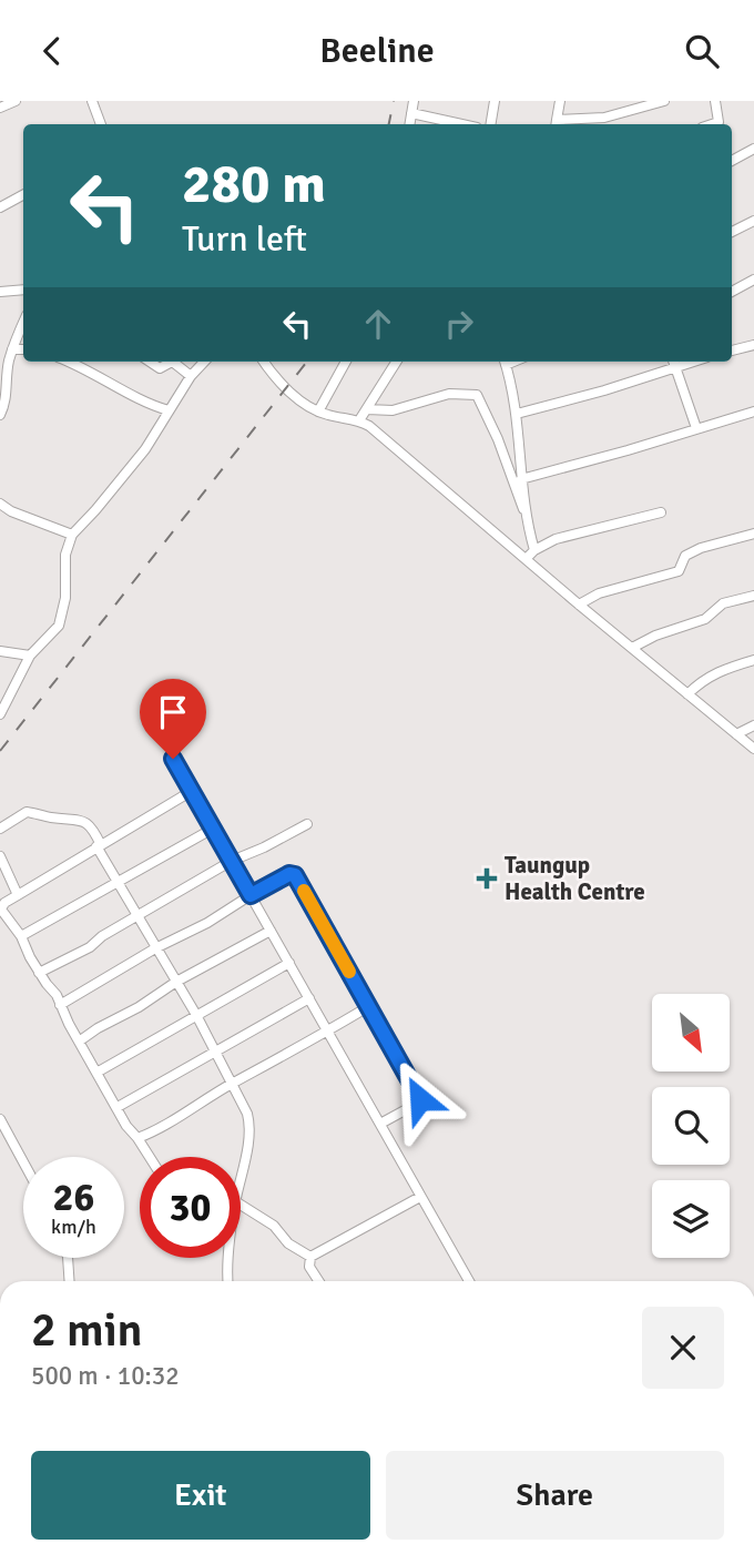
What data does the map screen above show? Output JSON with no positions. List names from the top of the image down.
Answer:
{
  "places": {
    "health": ["Taungup Health Centre"]
  },
  "north": "bottom right",
  "page": {
    "header": "Beeline",
    "turn": ["280 m", "Turn left"],
    "speed": "26 km/h",
    "limit": "30",
    "heading": ["2 min", "500 m · 10:32"],
    "buttons": ["Exit", "Share"]
  }
}
